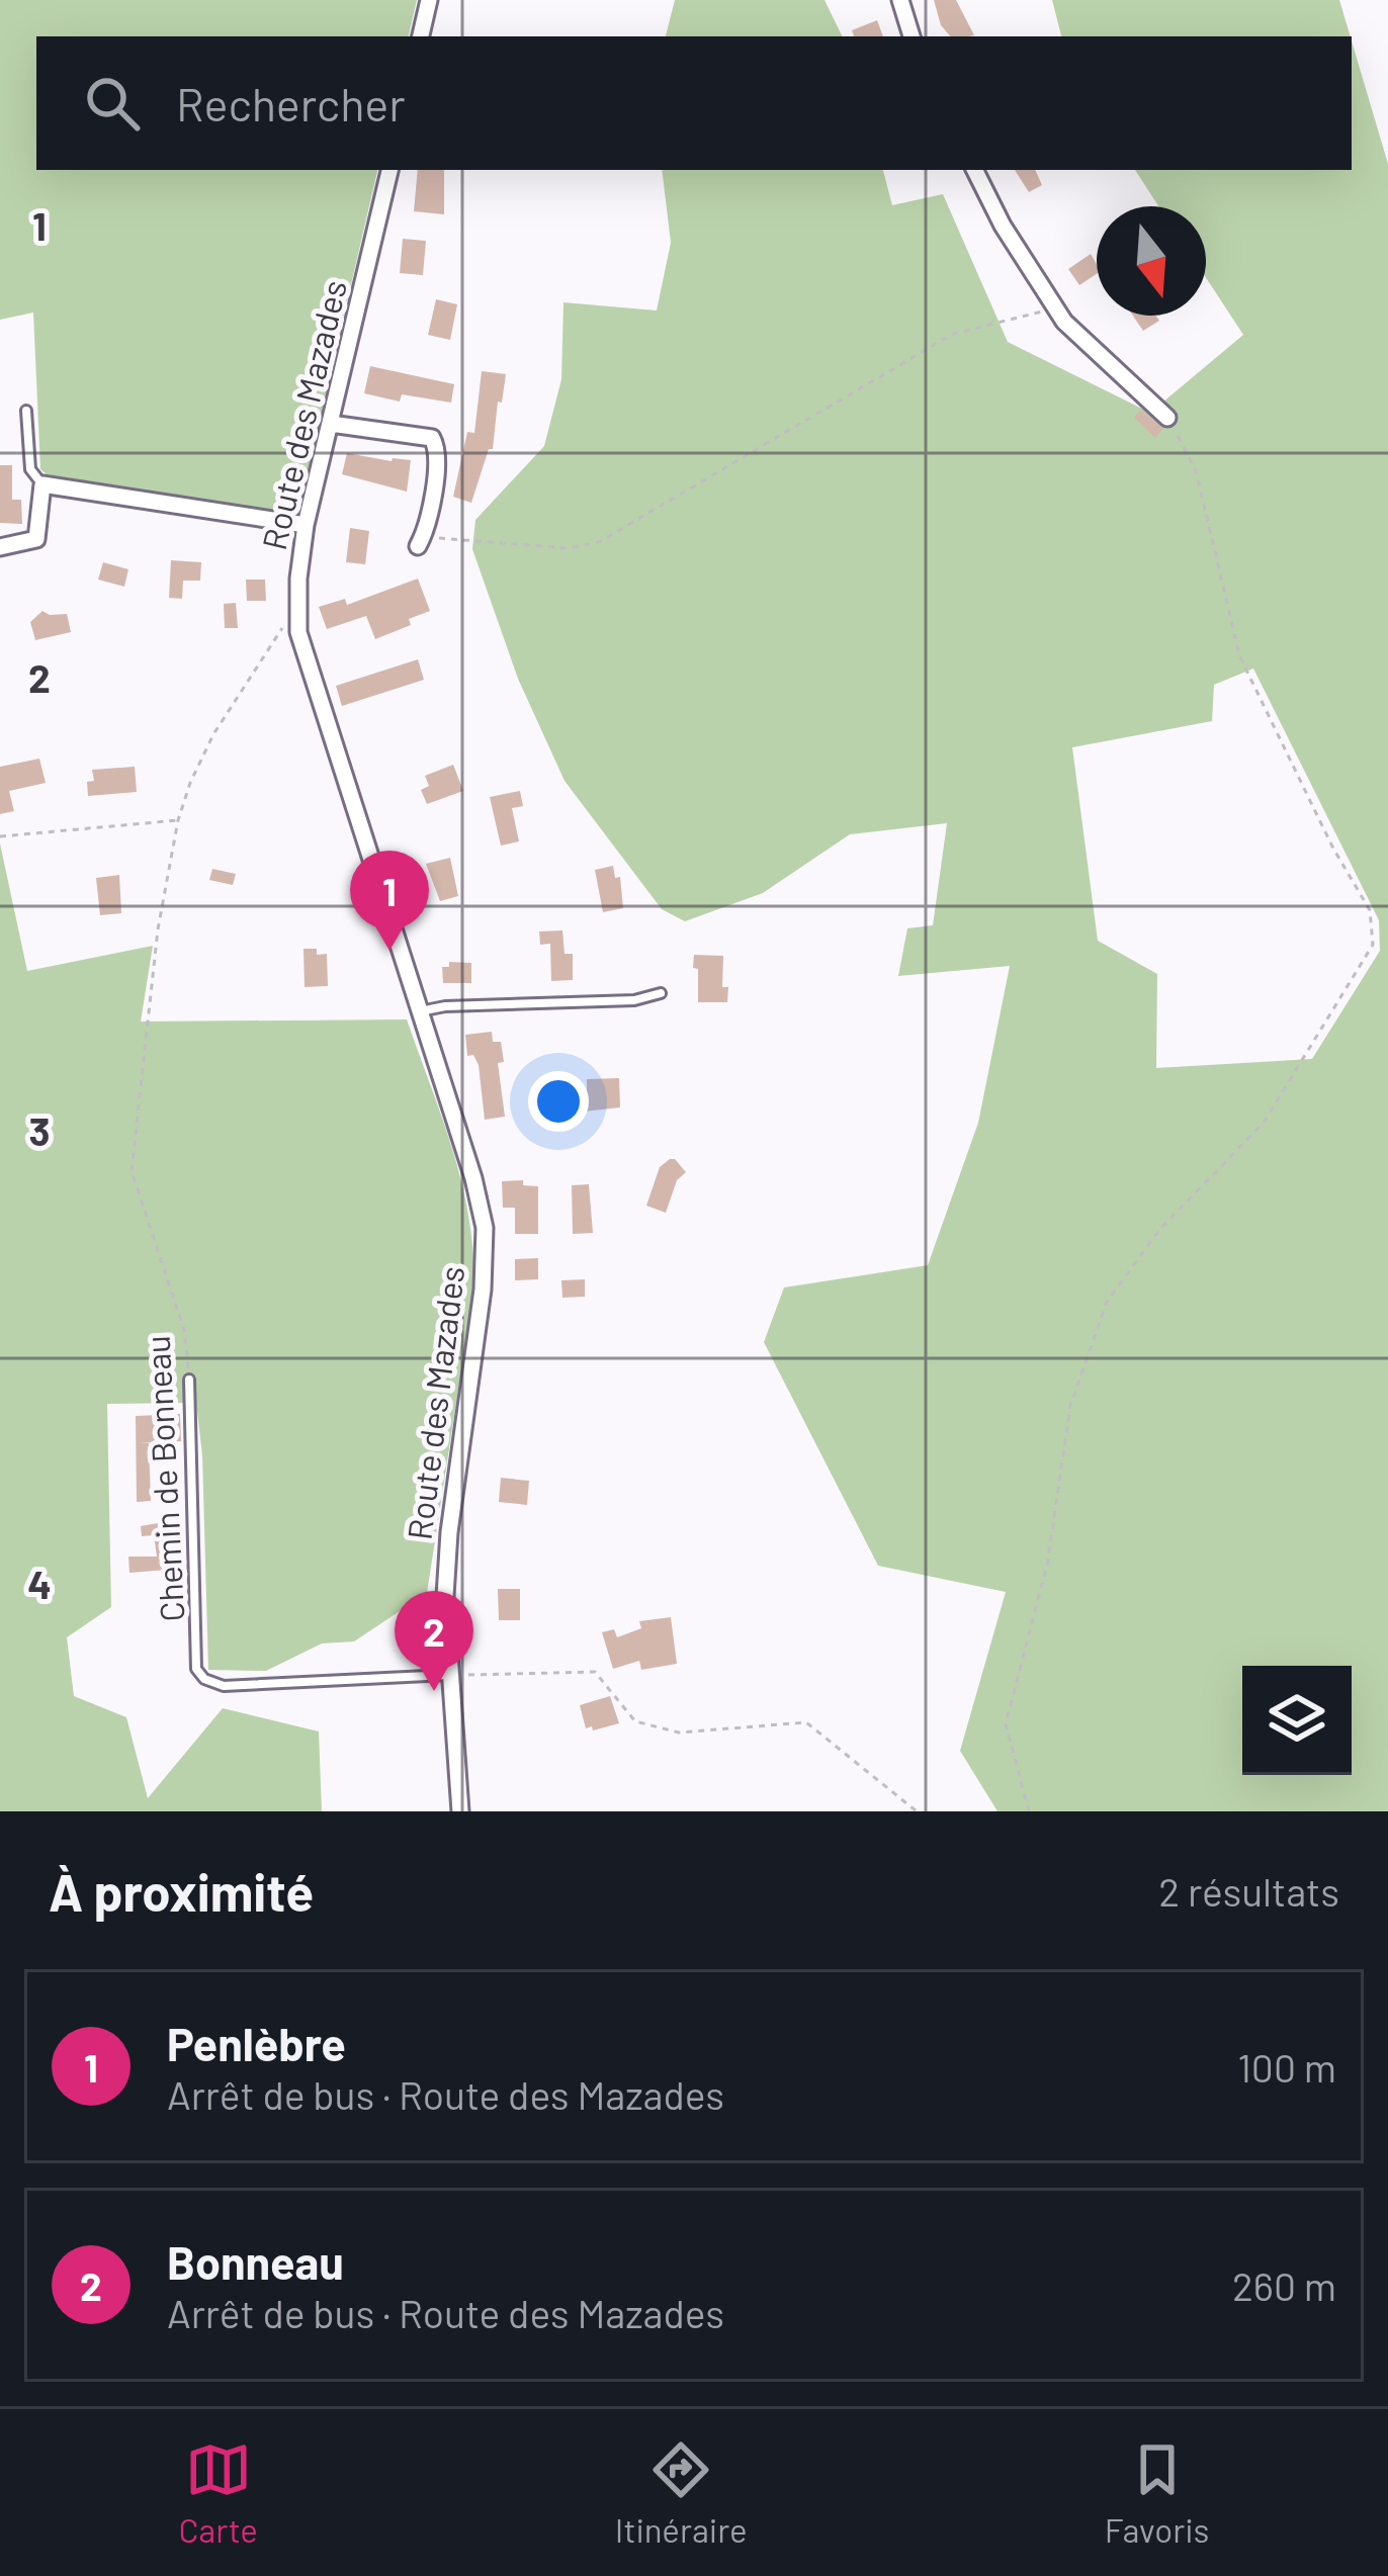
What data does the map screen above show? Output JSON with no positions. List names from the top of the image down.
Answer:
{
  "streets": {
    "street": ["Route des Mazades"],
    "lane": ["Chemin de Bonneau"]
  },
  "crossings": [
    ["Route des Mazades", "Chemin de Bonneau"]
  ],
  "north": "bottom",
  "page": {
    "search": "Rechercher",
    "pins": ["1", "2"],
    "heading": ["À proximité", "2 résultats"],
    "list": [
      {
        "mark": "1",
        "name": "Penlèbre",
        "note": "Arrêt de bus · Route des Mazades",
        "value": "100 m"
      },
      {
        "mark": "2",
        "name": "Bonneau",
        "note": "Arrêt de bus · Route des Mazades",
        "value": "260 m"
      }
    ],
    "nav": ["Carte", "Itinéraire", "Favoris"]
  },
  "grid": {
    "rows": [
      "1",
      "2",
      "3",
      "4"
    ]
  }
}
